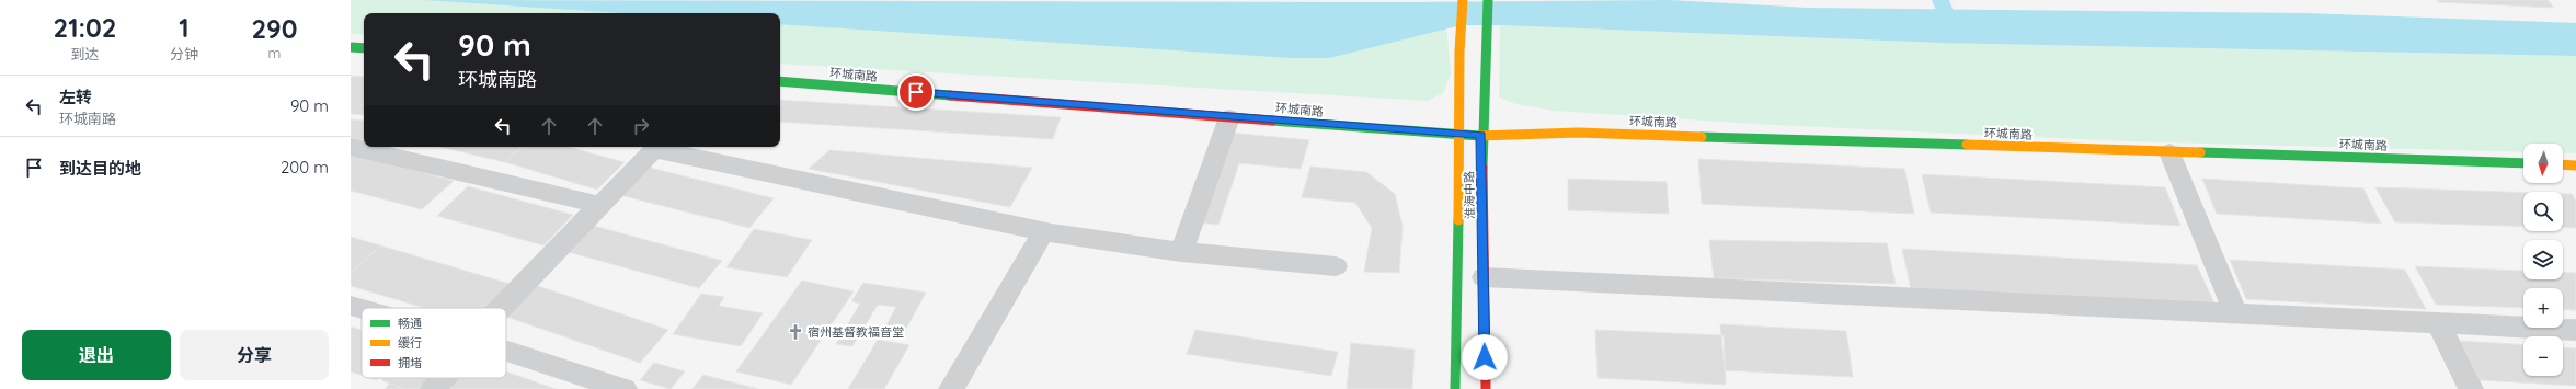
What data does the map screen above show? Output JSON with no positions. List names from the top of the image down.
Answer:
{
  "streets": {
    "main road": ["环城南路", "淮海中路"]
  },
  "crossings": [
    ["环城南路", "淮海中路"]
  ],
  "places": {
    "church": ["宿州基督教福音堂"]
  },
  "legend": ["畅通", "缓行", "拥堵"],
  "north": "bottom",
  "page": {
    "eta": [
      "21:02",
      "到达",
      "1",
      "分钟",
      "290",
      "m"
    ],
    "turn": ["90 m", "环城南路"],
    "list": [
      {
        "name": "左转",
        "note": "环城南路",
        "value": "90 m"
      },
      {
        "name": "到达目的地",
        "value": "200 m"
      }
    ],
    "map_buttons": ["+", "−"],
    "buttons": ["退出", "分享"]
  }
}
